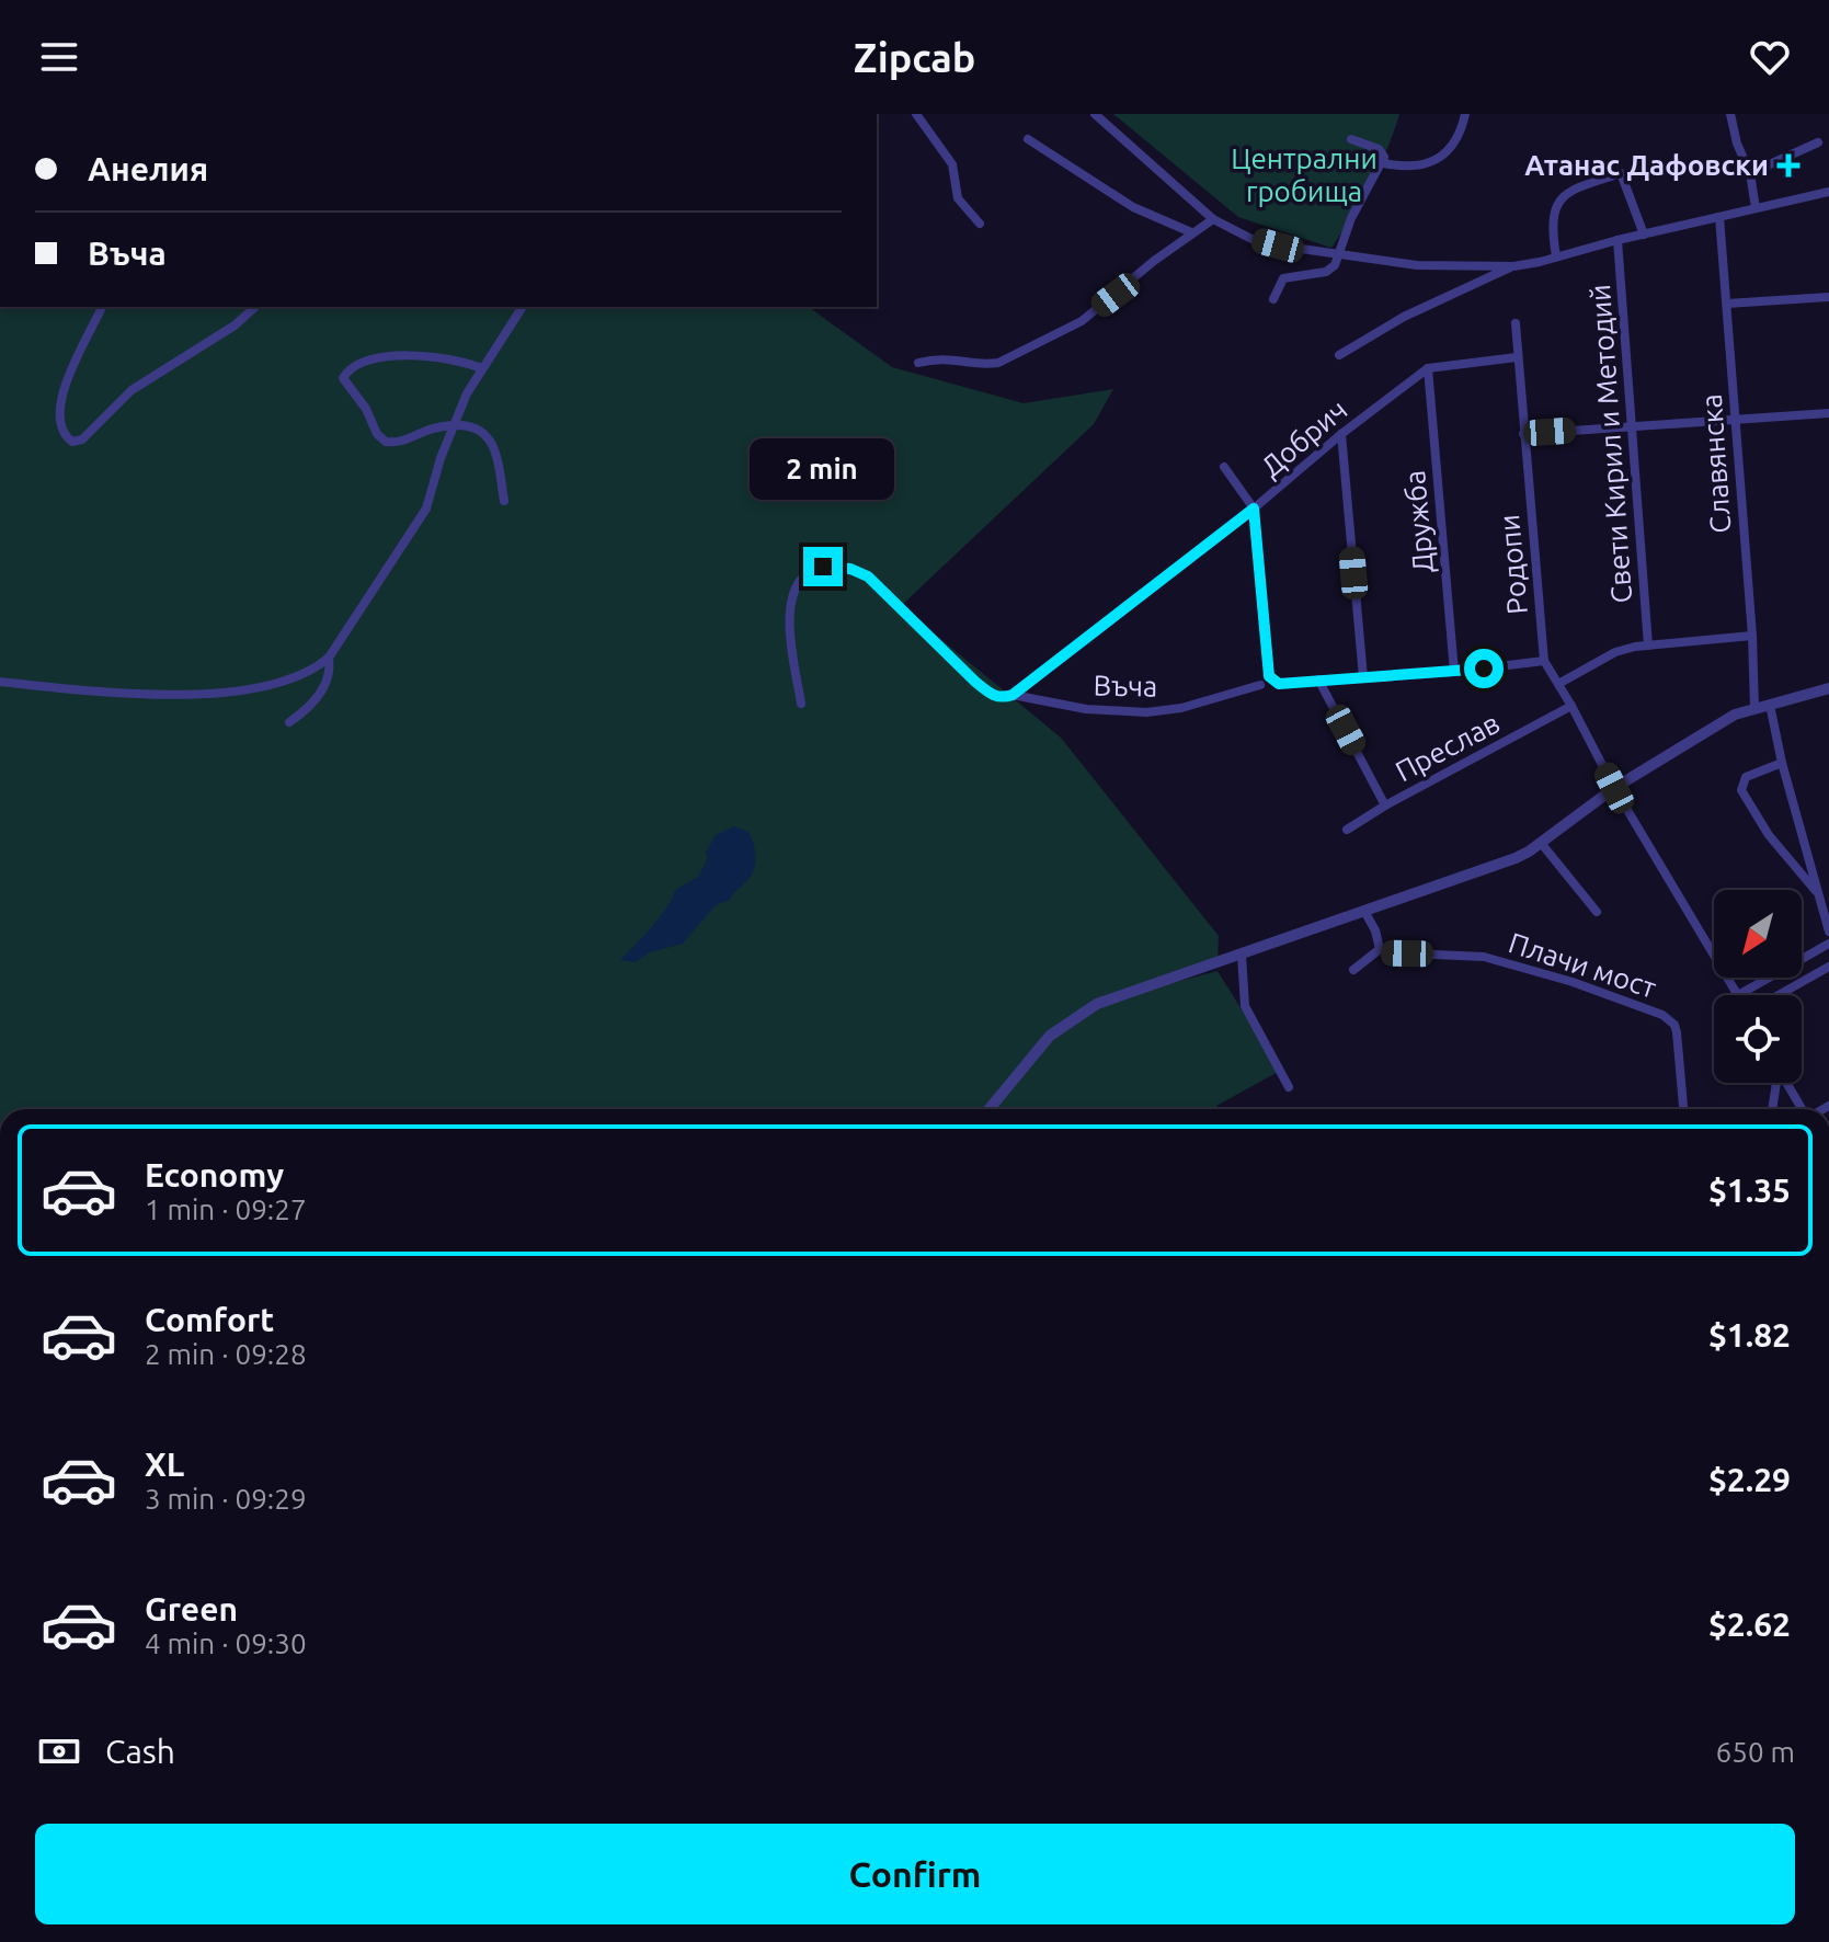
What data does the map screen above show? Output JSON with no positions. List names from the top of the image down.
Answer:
{
  "streets": {
    "street": [
      "Добрич",
      "Свети Кирил и Методий",
      "Славянска",
      "Дружба",
      "Родопи",
      "Въча",
      "Преслав",
      "Плачи мост"
    ]
  },
  "crossings": [
    ["Добрич", "Дружба"],
    ["Добрич", "Въча"],
    ["Родопи", "Преслав"]
  ],
  "parks": ["Централни гробища"],
  "places": {
    "health": ["Атанас Дафовски"]
  },
  "north": "bottom left",
  "page": {
    "header": "Zipcab",
    "banner": ["Анелия", "Въча"],
    "bubble": "2 min",
    "list": [
      {
        "name": "Economy",
        "note": "1 min · 09:27",
        "value": "$1.35"
      },
      {
        "name": "Comfort",
        "note": "2 min · 09:28",
        "value": "$1.82"
      },
      {
        "name": "XL",
        "note": "3 min · 09:29",
        "value": "$2.29"
      },
      {
        "name": "Green",
        "note": "4 min · 09:30",
        "value": "$2.62"
      }
    ],
    "pay": ["Cash", "650 m"],
    "buttons": "Confirm"
  }
}
